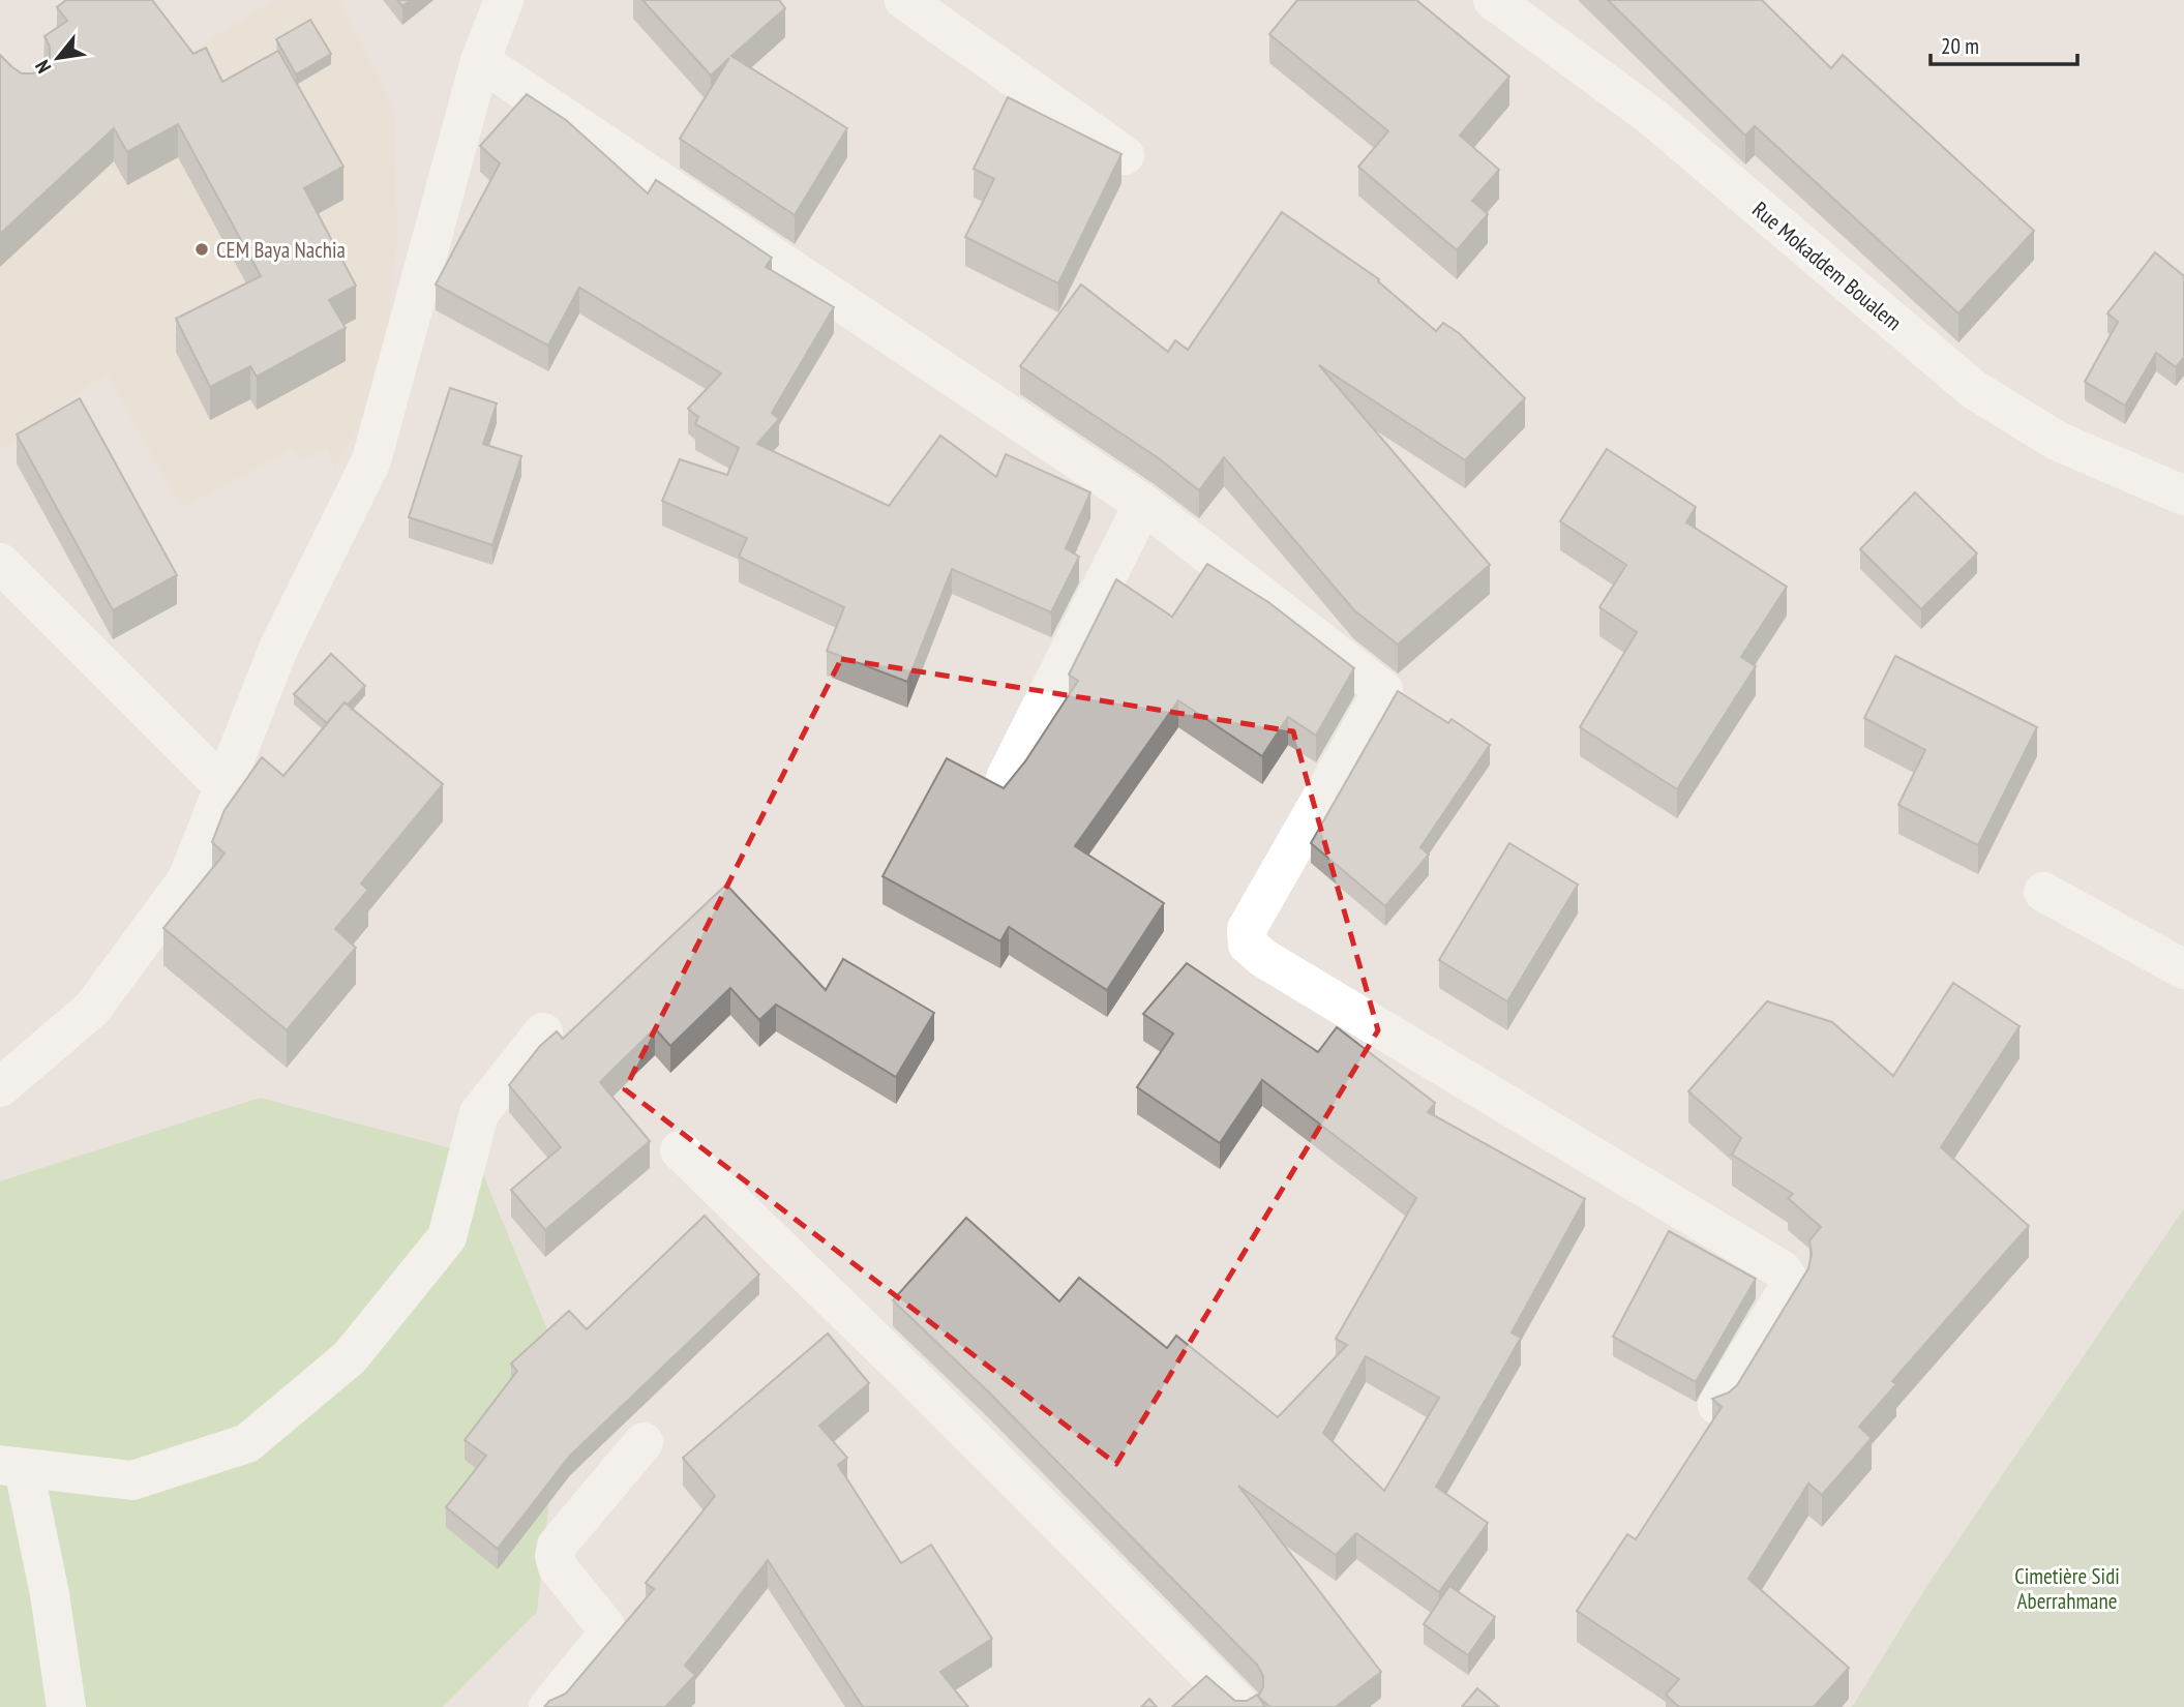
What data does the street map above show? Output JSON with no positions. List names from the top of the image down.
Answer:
{
  "streets": {
    "street": ["Rue Mokaddem Boualem"]
  },
  "parks": ["Cimetière Sidi Aberrahmane"],
  "places": ["CEM Baya Nachia"],
  "scale_bar": "20 m",
  "north": "bottom left"
}
